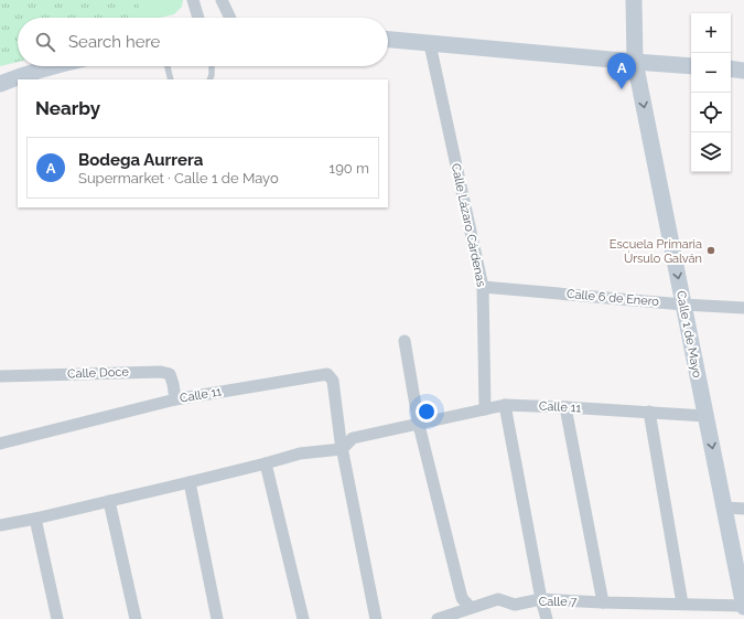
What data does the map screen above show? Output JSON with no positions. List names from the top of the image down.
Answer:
{
  "streets": {
    "street": [
      "Calle Lázaro Cárdenas",
      "Calle 6 de Enero",
      "Calle 1 de Mayo",
      "Calle Doce",
      "Calle 11",
      "Calle 7"
    ]
  },
  "crossings": [
    ["Calle Lázaro Cárdenas", "Calle 6 de Enero"],
    ["Calle Lázaro Cárdenas", "Calle 11"],
    ["Calle 6 de Enero", "Calle 1 de Mayo"],
    ["Calle 1 de Mayo", "Calle 11"],
    ["Calle 1 de Mayo", "Calle 7"],
    ["Calle Doce", "Calle 11"]
  ],
  "places": ["Escuela Primaria Úrsulo Galván"],
  "page": {
    "map_buttons": ["+", "−"],
    "search": "Search here",
    "pins": "A",
    "heading": "Nearby",
    "list": [
      {
        "mark": "A",
        "name": "Bodega Aurrera",
        "note": "Supermarket · Calle 1 de Mayo",
        "value": "190 m"
      }
    ]
  }
}
